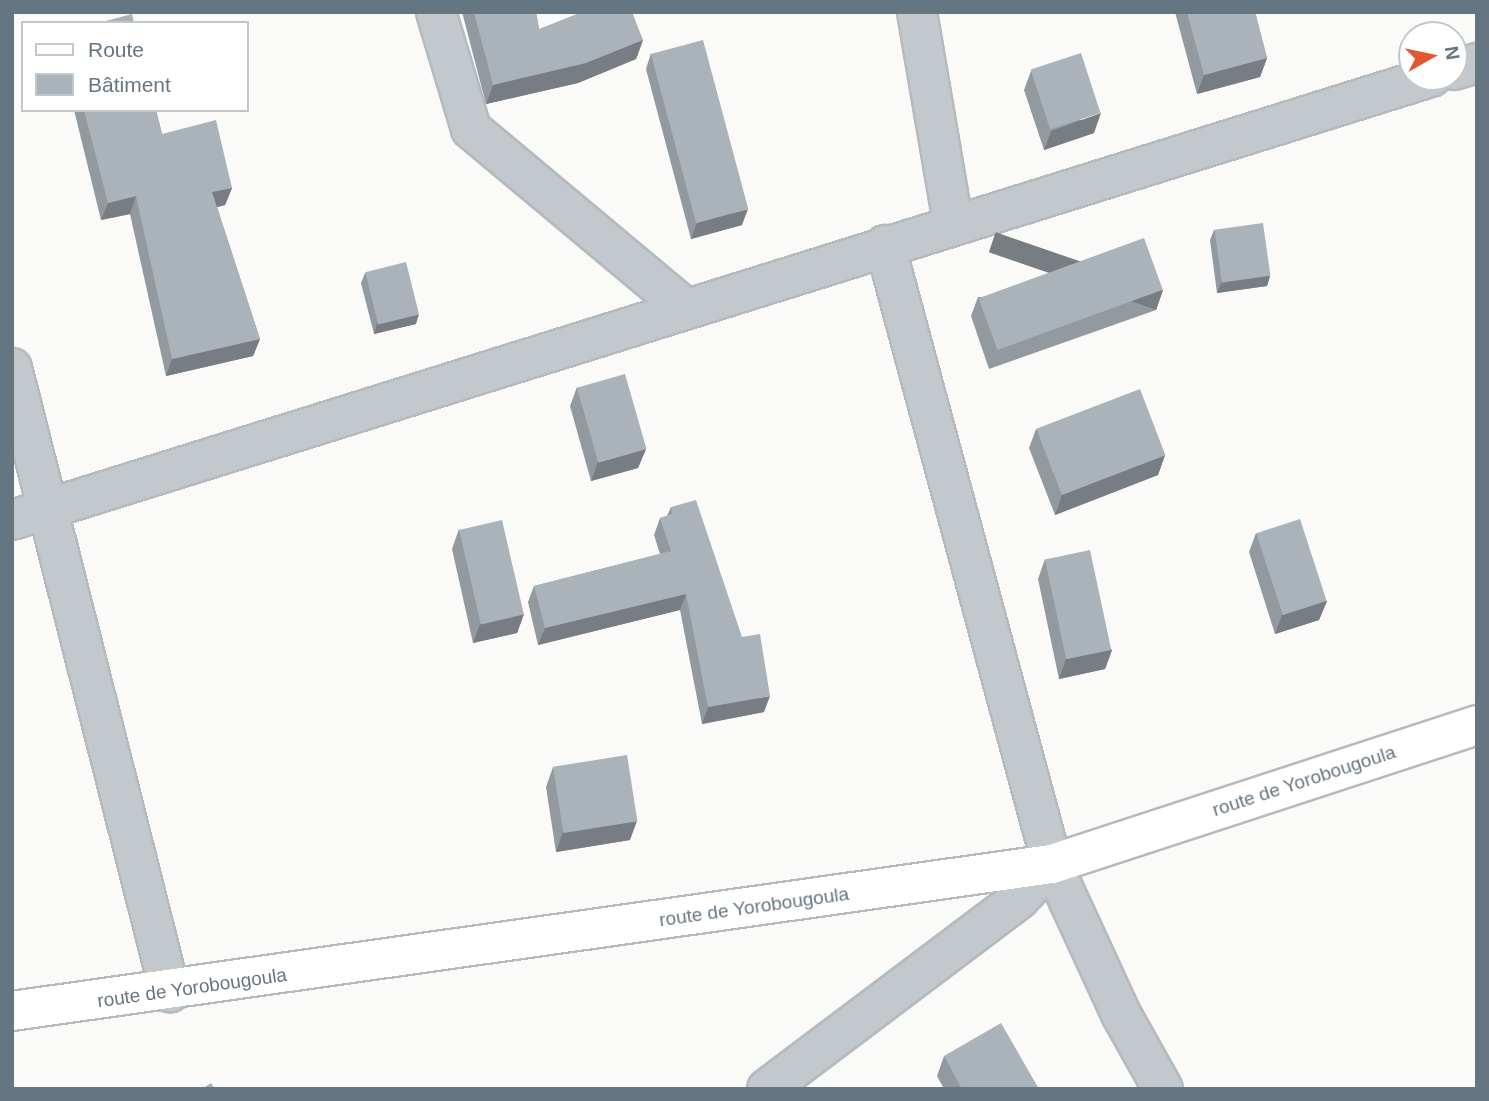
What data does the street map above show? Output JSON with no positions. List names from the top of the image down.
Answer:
{
  "streets": {
    "main road": ["route de Yorobougoula"]
  },
  "legend": ["Route", "Bâtiment"],
  "north": "right"
}
